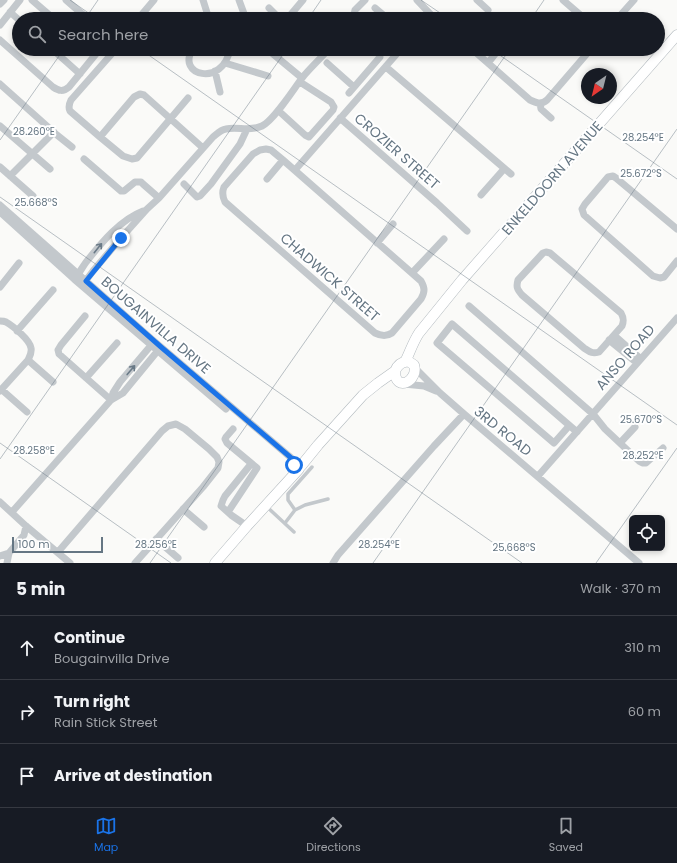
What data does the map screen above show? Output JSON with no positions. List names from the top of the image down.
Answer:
{
  "streets": {
    "street": [
      "CROZIER STREET",
      "ENKELDOORN AVENUE",
      "CHADWICK STREET",
      "BOUGAINVILLA DRIVE",
      "ANSO ROAD",
      "3RD ROAD"
    ]
  },
  "crossings": [
    ["ENKELDOORN AVENUE", "BOUGAINVILLA DRIVE"],
    ["ANSO ROAD", "3RD ROAD"]
  ],
  "scale_bar": "100 m",
  "north": "bottom left",
  "page": {
    "search": "Search here",
    "scale": "100 m",
    "heading": ["5 min", "Walk · 370 m"],
    "list": [
      ["Continue", "Bougainvilla Drive", "310 m"],
      ["Turn right", "Rain Stick Street", "60 m"],
      "Arrive at destination"
    ],
    "nav": ["Map", "Directions", "Saved"]
  },
  "coordinates": [
    "28.260°E",
    "28.254°E",
    "25.672°S",
    "25.668°S",
    "25.670°S",
    "28.258°E",
    "28.252°E",
    "28.256°E"
  ]
}
